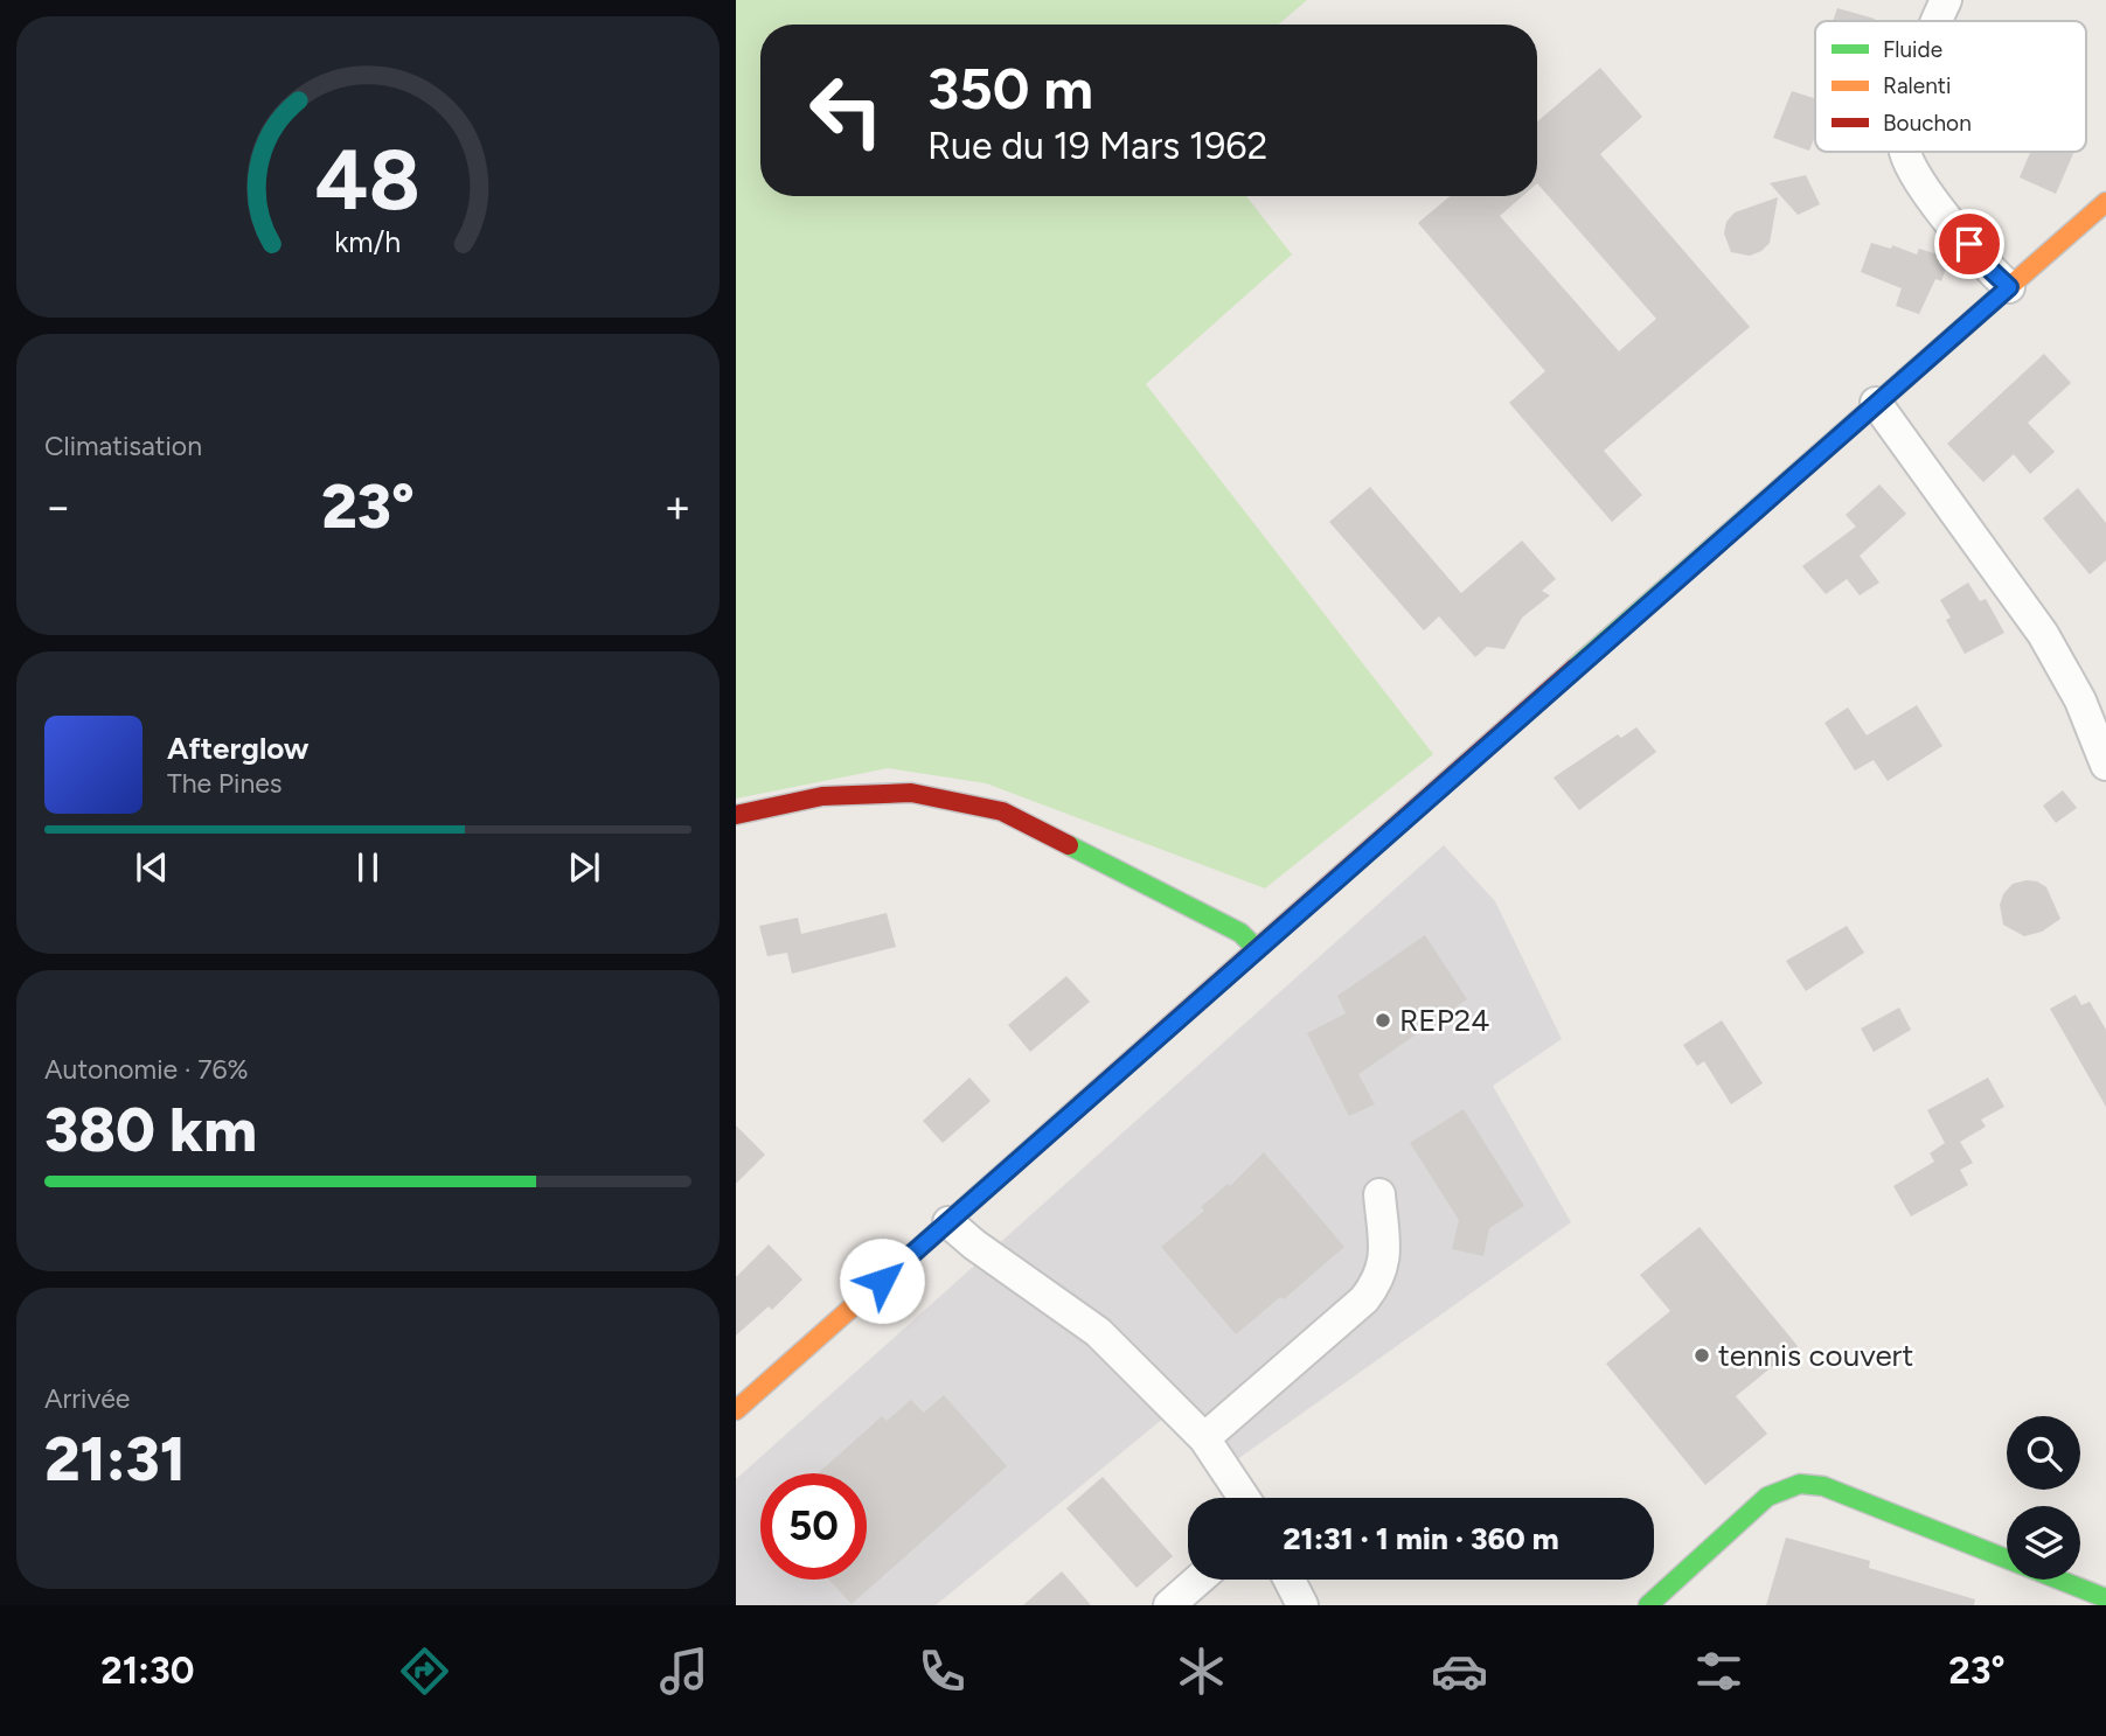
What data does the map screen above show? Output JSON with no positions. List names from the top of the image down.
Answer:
{
  "places": ["REP24", "tennis couvert"],
  "legend": ["Fluide", "Ralenti", "Bouchon"],
  "page": {
    "turn": ["350 m", "Rue du 19 Mars 1962"],
    "tile": [
      "Climatisation",
      ["Autonomie · 76%", "380 km"],
      ["Arrivée", "21:31"]
    ],
    "heat": ["−", "23°", "+"],
    "song": ["Afterglow", "The Pines"],
    "limit": "50",
    "trip": "21:31 · 1 min · 360 m",
    "tabs": ["21:30", "23°"],
    "gauge": ["48", "km/h"]
  }
}
